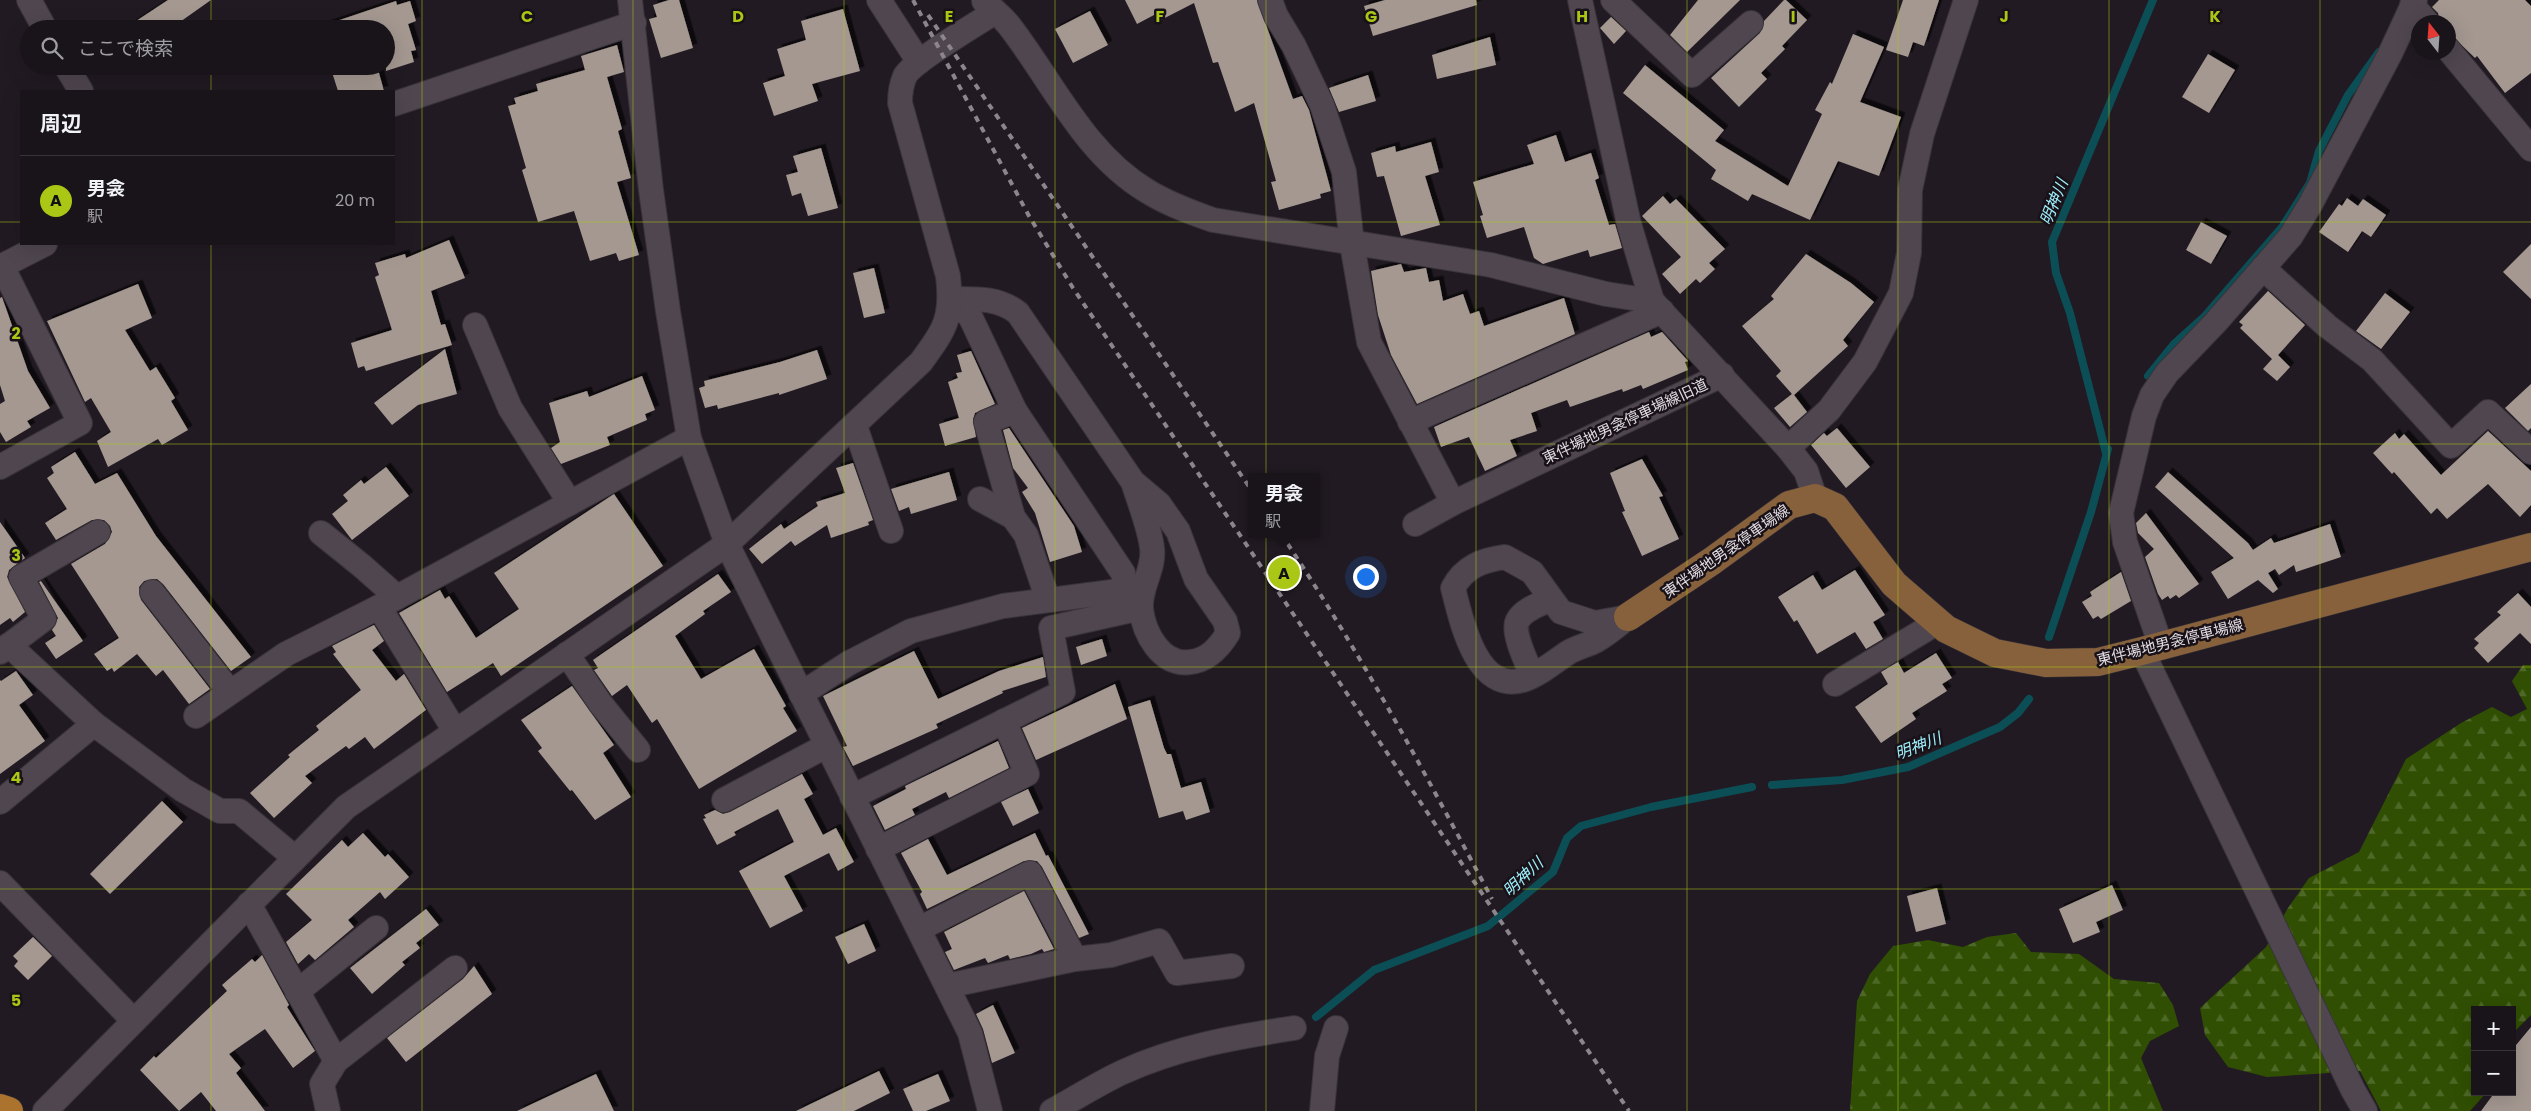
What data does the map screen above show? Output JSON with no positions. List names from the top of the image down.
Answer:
{
  "streets": {
    "main road": ["東伴場地男衾停車場線"],
    "street": ["東伴場地男衾停車場線旧道"]
  },
  "crossings": [
    ["東伴場地男衾停車場線旧道", "東伴場地男衾停車場線"]
  ],
  "water": ["明神川"],
  "north": "top",
  "page": {
    "search": "ここで検索",
    "heading": "周辺",
    "list": [
      {
        "mark": "A",
        "name": "男衾",
        "note": "駅",
        "value": "20 m"
      }
    ],
    "popup": ["男衾", "駅"],
    "pins": "A",
    "map_buttons": ["+", "−"]
  },
  "grid": {
    "columns": [
      "C",
      "D",
      "E",
      "F",
      "G",
      "H",
      "I",
      "J",
      "K"
    ],
    "rows": [
      "2",
      "3",
      "4",
      "5"
    ]
  }
}
